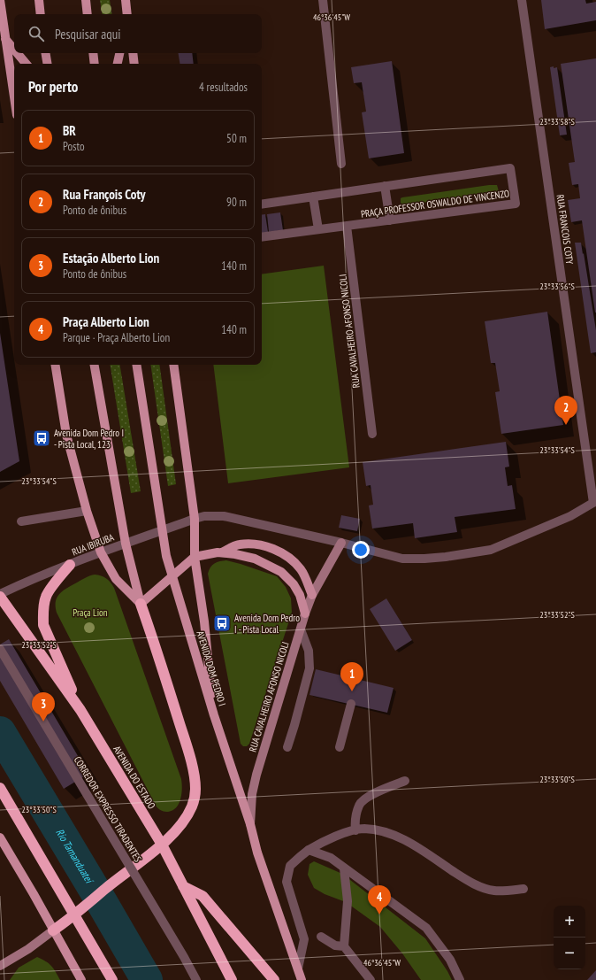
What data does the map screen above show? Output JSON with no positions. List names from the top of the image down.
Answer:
{
  "streets": {
    "highway": ["AVENIDA DO ESTADO"],
    "main road": ["AVENIDA DOM PEDRO I"],
    "street": [
      "PRAÇA PROFESSOR OSWALDO DE VINCENZO",
      "RUA FRANCOIS COTY",
      "RUA CAVALHEIRO AFONSO NICOLI",
      "RUA IBIRUBA",
      "CORREDOR EXPRESSO TIRADENTES"
    ]
  },
  "crossings": [
    ["PRAÇA PROFESSOR OSWALDO DE VINCENZO", "RUA CAVALHEIRO AFONSO NICOLI"],
    ["RUA FRANCOIS COTY", "RUA IBIRUBA"],
    ["RUA CAVALHEIRO AFONSO NICOLI", "RUA IBIRUBA"],
    ["RUA IBIRUBA", "AVENIDA DOM PEDRO I"]
  ],
  "water": ["Rio Tamanduateí"],
  "parks": ["Praça Lion"],
  "places": {
    "bus stop": ["Avenida Dom Pedro I - Pista Local, 123", "Avenida Dom Pedro I - Pista Local"]
  },
  "page": {
    "search": "Pesquisar aqui",
    "heading": ["Por perto", "4 resultados"],
    "list": [
      {
        "mark": "1",
        "name": "BR",
        "note": "Posto",
        "value": "50 m"
      },
      {
        "mark": "2",
        "name": "Rua François Coty",
        "note": "Ponto de ônibus",
        "value": "90 m"
      },
      {
        "mark": "3",
        "name": "Estação Alberto Lion",
        "note": "Ponto de ônibus",
        "value": "140 m"
      },
      {
        "mark": "4",
        "name": "Praça Alberto Lion",
        "note": "Parque · Praça Alberto Lion",
        "value": "140 m"
      }
    ],
    "pins": [
      "2",
      "1",
      "3",
      "4"
    ],
    "map_buttons": ["+", "−"]
  },
  "coordinates": [
    "46°36'45\"W",
    "23°33'58\"S",
    "23°33'56\"S",
    "23°33'54\"S",
    "23°33'52\"S",
    "23°33'50\"S"
  ]
}
